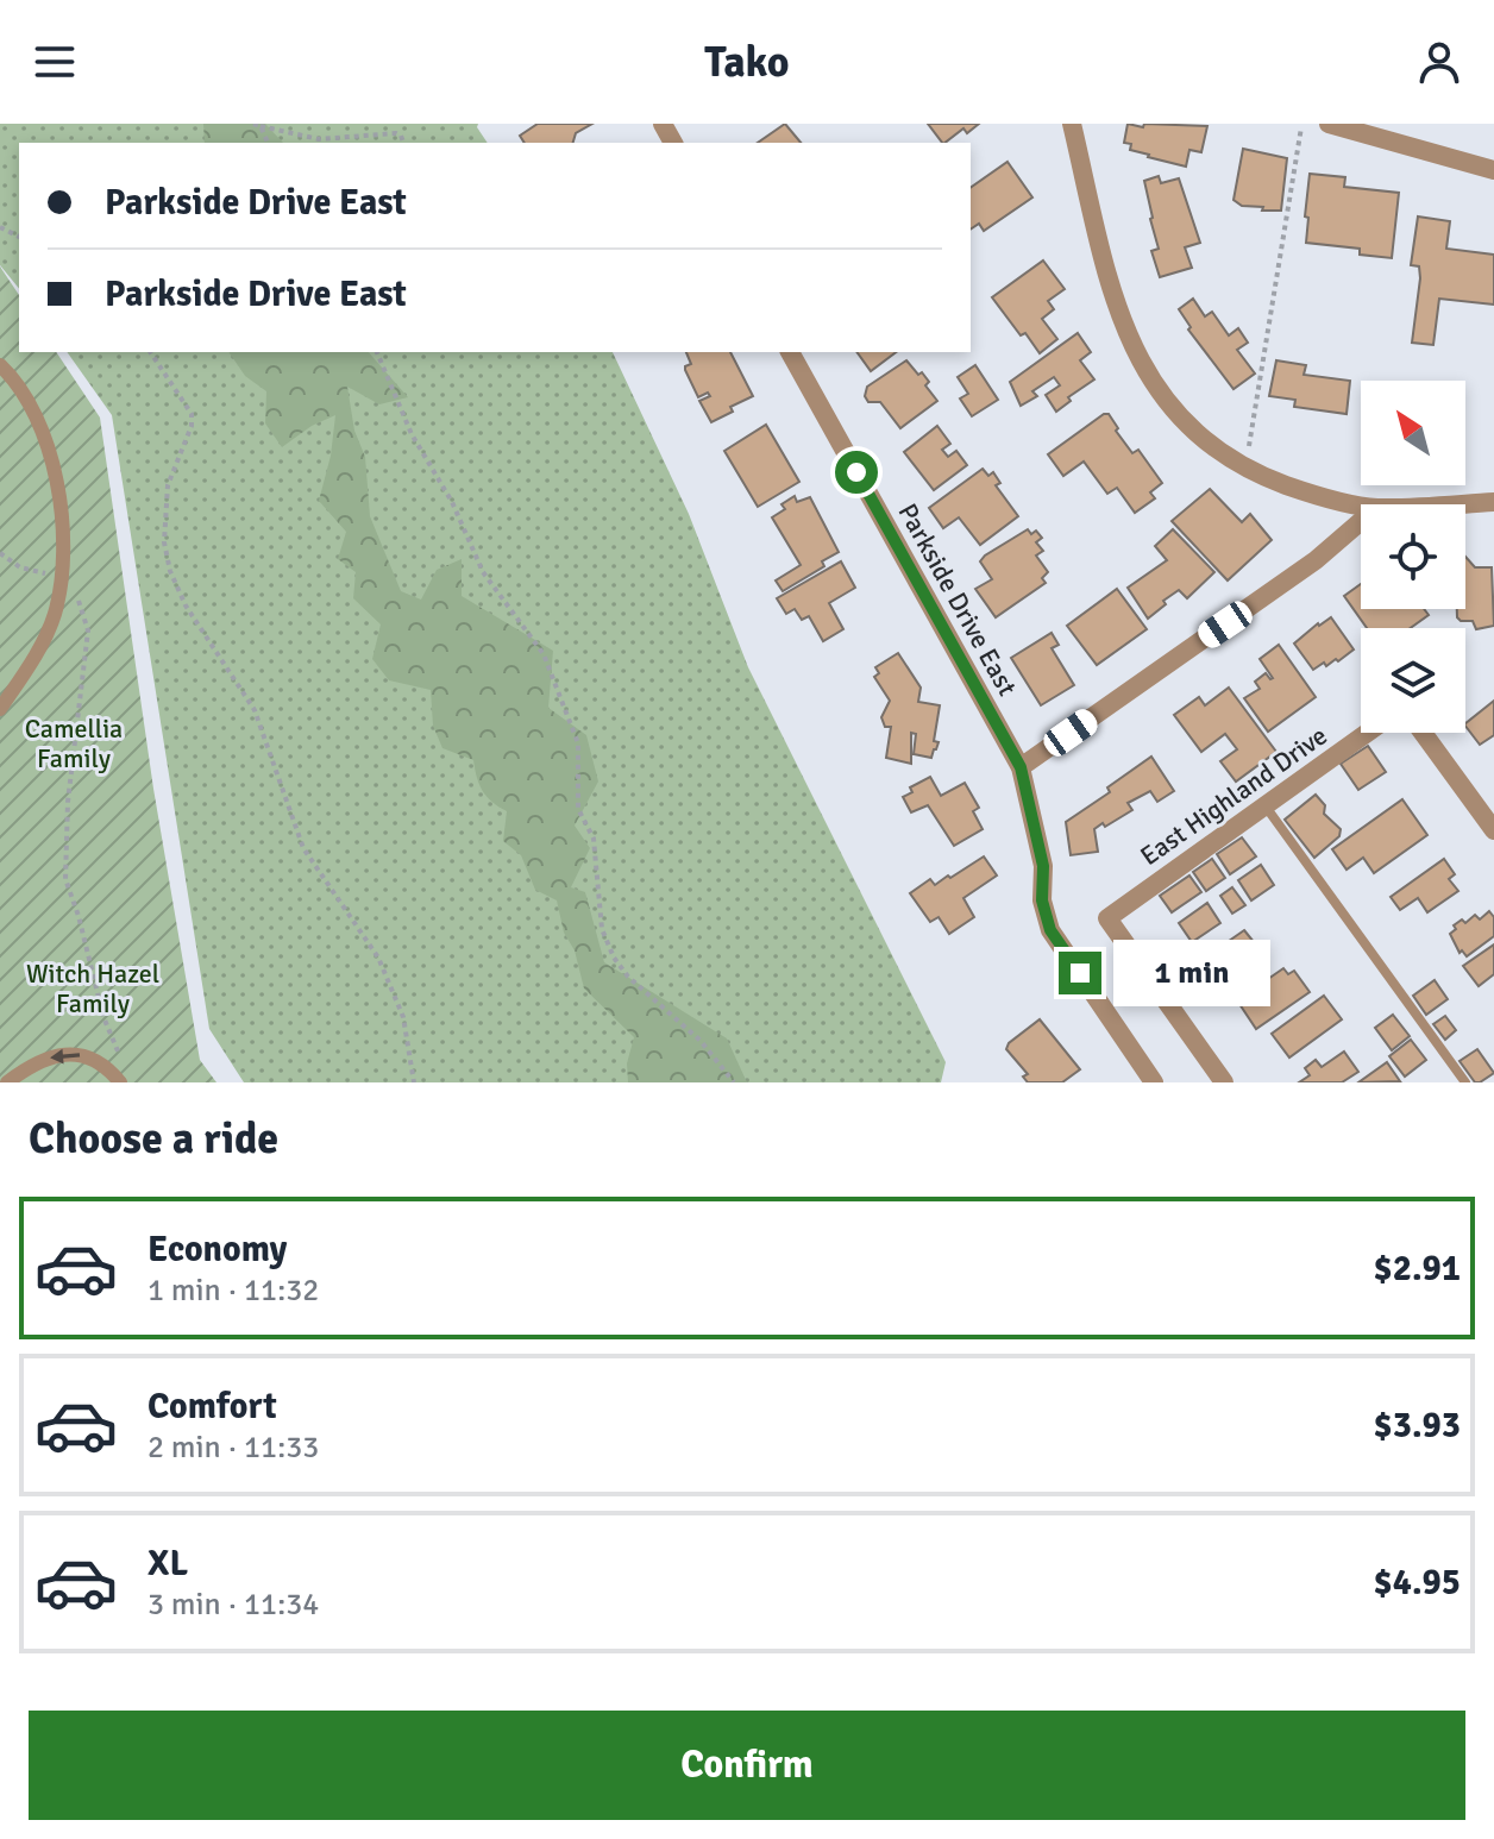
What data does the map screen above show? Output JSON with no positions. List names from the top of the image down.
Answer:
{
  "streets": {
    "street": ["Parkside Drive East", "East Highland Drive"]
  },
  "parks": ["Camellia Family", "Witch Hazel Family"],
  "north": "top left",
  "page": {
    "header": "Tako",
    "banner": ["Parkside Drive East", "Parkside Drive East"],
    "bubble": "1 min",
    "heading": "Choose a ride",
    "list": [
      {
        "name": "Economy",
        "note": "1 min · 11:32",
        "value": "$2.91"
      },
      {
        "name": "Comfort",
        "note": "2 min · 11:33",
        "value": "$3.93"
      },
      {
        "name": "XL",
        "note": "3 min · 11:34",
        "value": "$4.95"
      }
    ],
    "buttons": "Confirm"
  }
}
